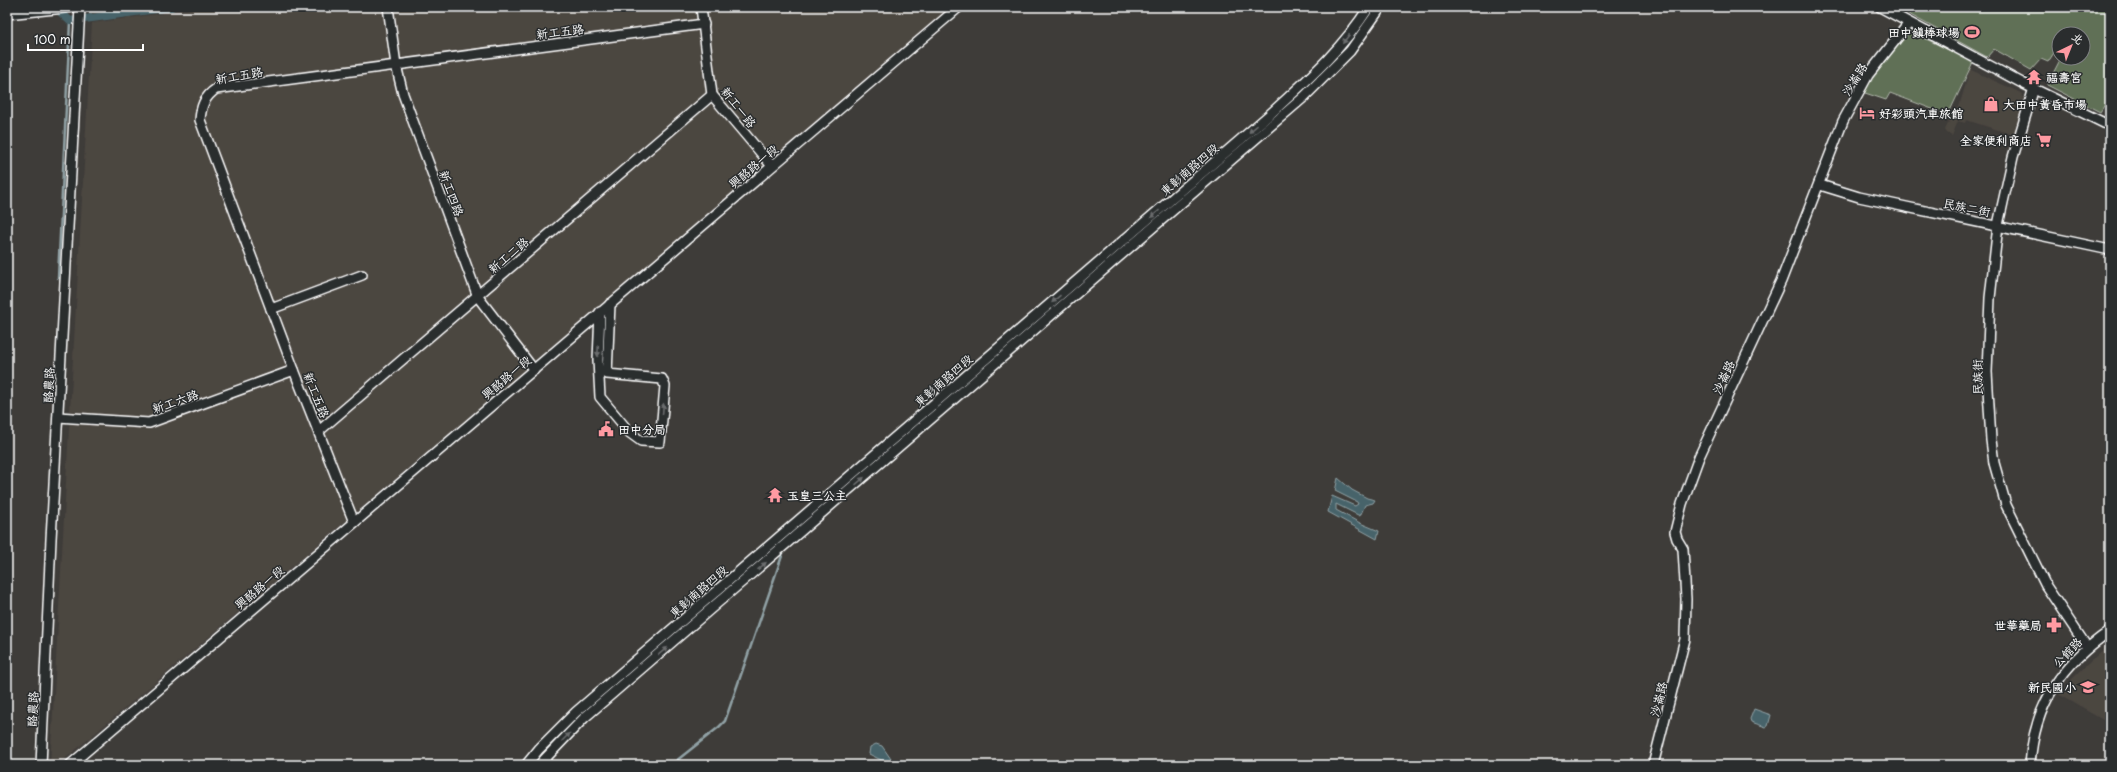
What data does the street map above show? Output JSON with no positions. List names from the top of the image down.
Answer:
{
  "streets": {
    "street": [
      "新工五路",
      "沙崙路",
      "新工一路",
      "興酪路一段",
      "東彰南路四段",
      "新工四路",
      "民族二街",
      "新工二路",
      "民族街",
      "酪農路",
      "新工六路",
      "公館路"
    ]
  },
  "crossings": [
    ["新工五路", "新工一路"],
    ["新工五路", "興酪路一段"],
    ["新工五路", "新工四路"],
    ["新工五路", "新工二路"],
    ["新工五路", "新工六路"],
    ["沙崙路", "民族二街"],
    ["新工一路", "興酪路一段"],
    ["新工一路", "新工二路"],
    ["興酪路一段", "新工四路"],
    ["新工四路", "新工二路"],
    ["民族二街", "民族街"],
    ["民族街", "公館路"],
    ["酪農路", "新工六路"]
  ],
  "places": {
    "sports": ["田中鎮棒球場"],
    "temple": ["福壽宮", "玉皇三公主"],
    "shop": ["大田中黃昏市場"],
    "hotel": ["好彩頭汽車旅館"],
    "supermarket": ["全家便利商店"],
    "public building": ["田中分局"],
    "pharmacy": ["世華藥局"],
    "school or university": ["新民國小"]
  },
  "scale_bar": "100 m",
  "north": "top right"
}
